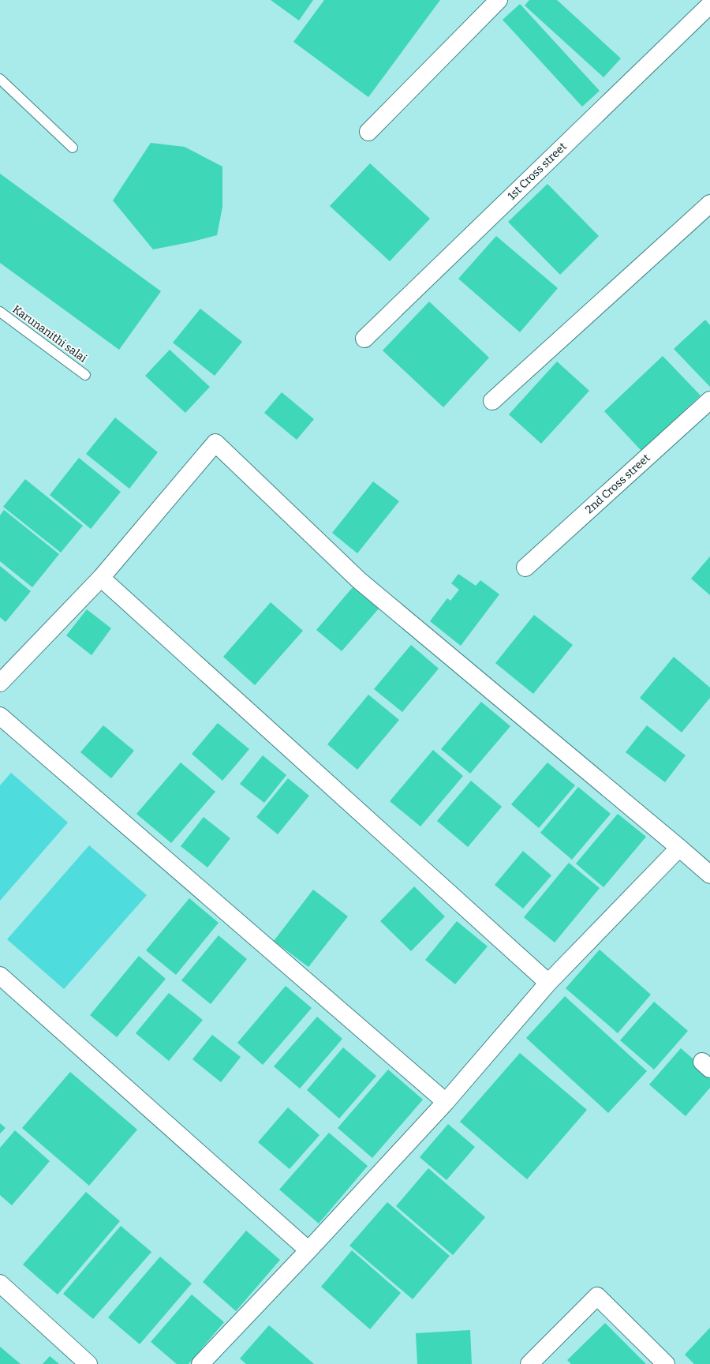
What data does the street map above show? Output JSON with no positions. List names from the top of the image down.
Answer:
{
  "streets": {
    "street": ["1st Cross street", "2nd Cross street"],
    "lane": ["Karunanithi salai"]
  }
}
